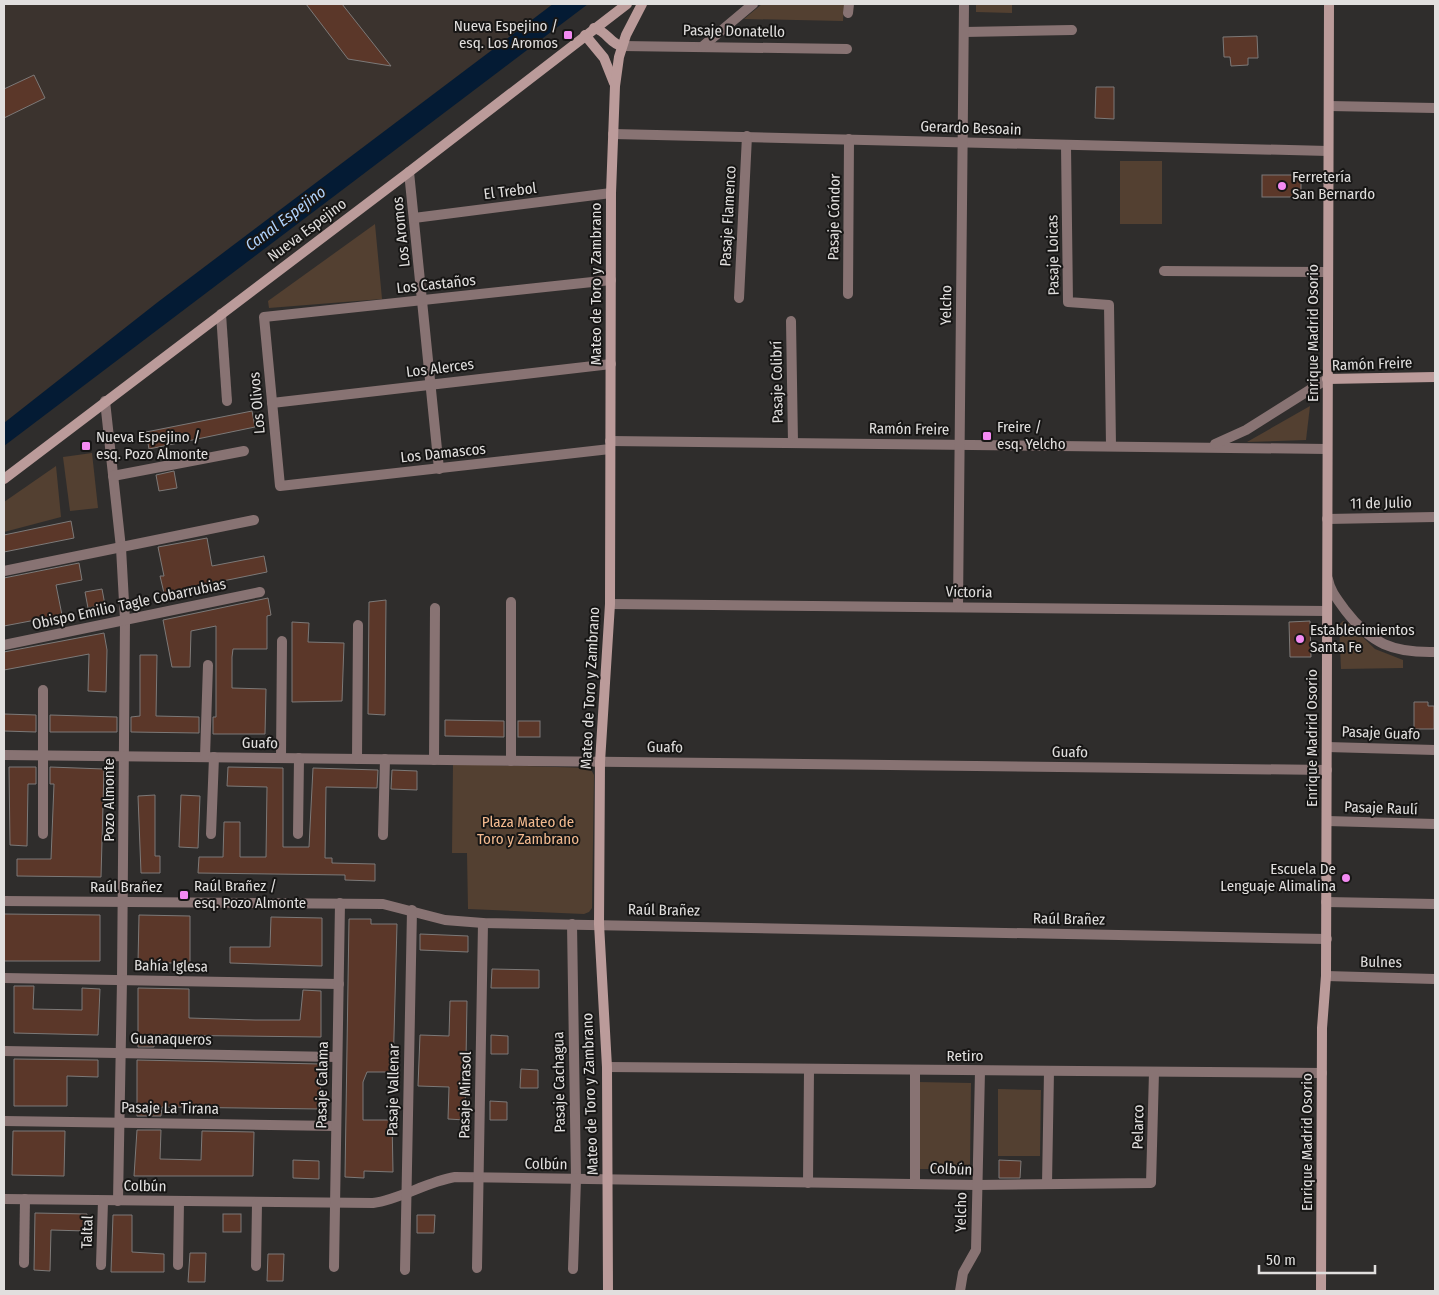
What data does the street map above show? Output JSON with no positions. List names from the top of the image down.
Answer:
{
  "streets": {
    "street": [
      "Pasaje Donatello",
      "Gerardo Besoain",
      "El Trebol",
      "Pasaje Flamenco",
      "Pasaje Cóndor",
      "Nueva Espejino",
      "Los Aromos",
      "Pasaje Loicas",
      "Los Castaños",
      "Mateo de Toro y Zambrano",
      "Yelcho",
      "Enrique Madrid Osorio",
      "Ramón Freire",
      "Los Alerces",
      "Pasaje Colibrí",
      "Los Olivos",
      "Los Damascos",
      "11 de Julio",
      "Victoria",
      "Obispo Emilio Tagle Cobarrubias",
      "Pasaje Guafo",
      "Guafo",
      "Pozo Almonte",
      "Pasaje Raulí",
      "Raúl Brañez",
      "Bulnes",
      "Bahía Iglesa",
      "Guanaqueros",
      "Retiro",
      "Pasaje Cachagua",
      "Pasaje Calama",
      "Pasaje Vallenar",
      "Pasaje Mirasol",
      "Pasaje La Tirana",
      "Pelarco",
      "Colbún",
      "Taltal"
    ]
  },
  "crossings": [
    ["Pasaje Donatello", "Mateo de Toro y Zambrano"],
    ["Gerardo Besoain", "Pasaje Flamenco"],
    ["Gerardo Besoain", "Pasaje Cóndor"],
    ["Gerardo Besoain", "Pasaje Loicas"],
    ["Gerardo Besoain", "Mateo de Toro y Zambrano"],
    ["Gerardo Besoain", "Yelcho"],
    ["Gerardo Besoain", "Enrique Madrid Osorio"],
    ["El Trebol", "Los Aromos"],
    ["El Trebol", "Mateo de Toro y Zambrano"],
    ["Nueva Espejino", "Los Aromos"],
    ["Nueva Espejino", "Mateo de Toro y Zambrano"],
    ["Nueva Espejino", "Pozo Almonte"],
    ["Los Aromos", "Los Castaños"],
    ["Los Aromos", "Los Alerces"],
    ["Los Aromos", "Los Damascos"],
    ["Pasaje Loicas", "Ramón Freire"],
    ["Los Castaños", "Mateo de Toro y Zambrano"],
    ["Los Castaños", "Los Olivos"],
    ["Mateo de Toro y Zambrano", "Ramón Freire"],
    ["Mateo de Toro y Zambrano", "Los Alerces"],
    ["Mateo de Toro y Zambrano", "Los Damascos"],
    ["Mateo de Toro y Zambrano", "Victoria"],
    ["Mateo de Toro y Zambrano", "Guafo"],
    ["Mateo de Toro y Zambrano", "Raúl Brañez"],
    ["Mateo de Toro y Zambrano", "Retiro"],
    ["Mateo de Toro y Zambrano", "Colbún"],
    ["Yelcho", "Ramón Freire"],
    ["Yelcho", "Victoria"],
    ["Yelcho", "Retiro"],
    ["Yelcho", "Colbún"],
    ["Enrique Madrid Osorio", "Ramón Freire"],
    ["Enrique Madrid Osorio", "11 de Julio"],
    ["Enrique Madrid Osorio", "Victoria"],
    ["Enrique Madrid Osorio", "Pasaje Guafo"],
    ["Enrique Madrid Osorio", "Guafo"],
    ["Enrique Madrid Osorio", "Pasaje Raulí"],
    ["Enrique Madrid Osorio", "Raúl Brañez"],
    ["Enrique Madrid Osorio", "Bulnes"],
    ["Enrique Madrid Osorio", "Retiro"],
    ["Ramón Freire", "Pasaje Colibrí"],
    ["Ramón Freire", "Los Damascos"],
    ["Los Alerces", "Los Olivos"],
    ["Los Olivos", "Los Damascos"],
    ["Obispo Emilio Tagle Cobarrubias", "Pozo Almonte"],
    ["Guafo", "Pozo Almonte"],
    ["Pozo Almonte", "Raúl Brañez"],
    ["Pozo Almonte", "Bahía Iglesa"],
    ["Pozo Almonte", "Guanaqueros"],
    ["Pozo Almonte", "Pasaje La Tirana"],
    ["Pozo Almonte", "Colbún"],
    ["Raúl Brañez", "Pasaje Cachagua"],
    ["Raúl Brañez", "Pasaje Calama"],
    ["Raúl Brañez", "Pasaje Vallenar"],
    ["Raúl Brañez", "Pasaje Mirasol"],
    ["Bahía Iglesa", "Pasaje Calama"],
    ["Guanaqueros", "Pasaje Calama"],
    ["Retiro", "Pelarco"],
    ["Pasaje Cachagua", "Colbún"],
    ["Pasaje Calama", "Pasaje La Tirana"],
    ["Pasaje Calama", "Colbún"],
    ["Pasaje Vallenar", "Colbún"],
    ["Pasaje Mirasol", "Colbún"],
    ["Pelarco", "Colbún"],
    ["Colbún", "Taltal"]
  ],
  "water": ["Canal Espejino"],
  "parks": ["Plaza Mateo de Toro y Zambrano"],
  "places": {
    "transit": [
      "Nueva Espejino / esq. Los Aromos",
      "Freire / esq. Yelcho",
      "Nueva Espejino / esq. Pozo Almonte",
      "Raúl Brañez / esq. Pozo Almonte"
    ],
    "other": ["Ferretería San Bernardo", "Establecimientos Santa Fe", "Escuela De Lenguaje Alimalina"]
  },
  "scale_bar": "50 m"
}
